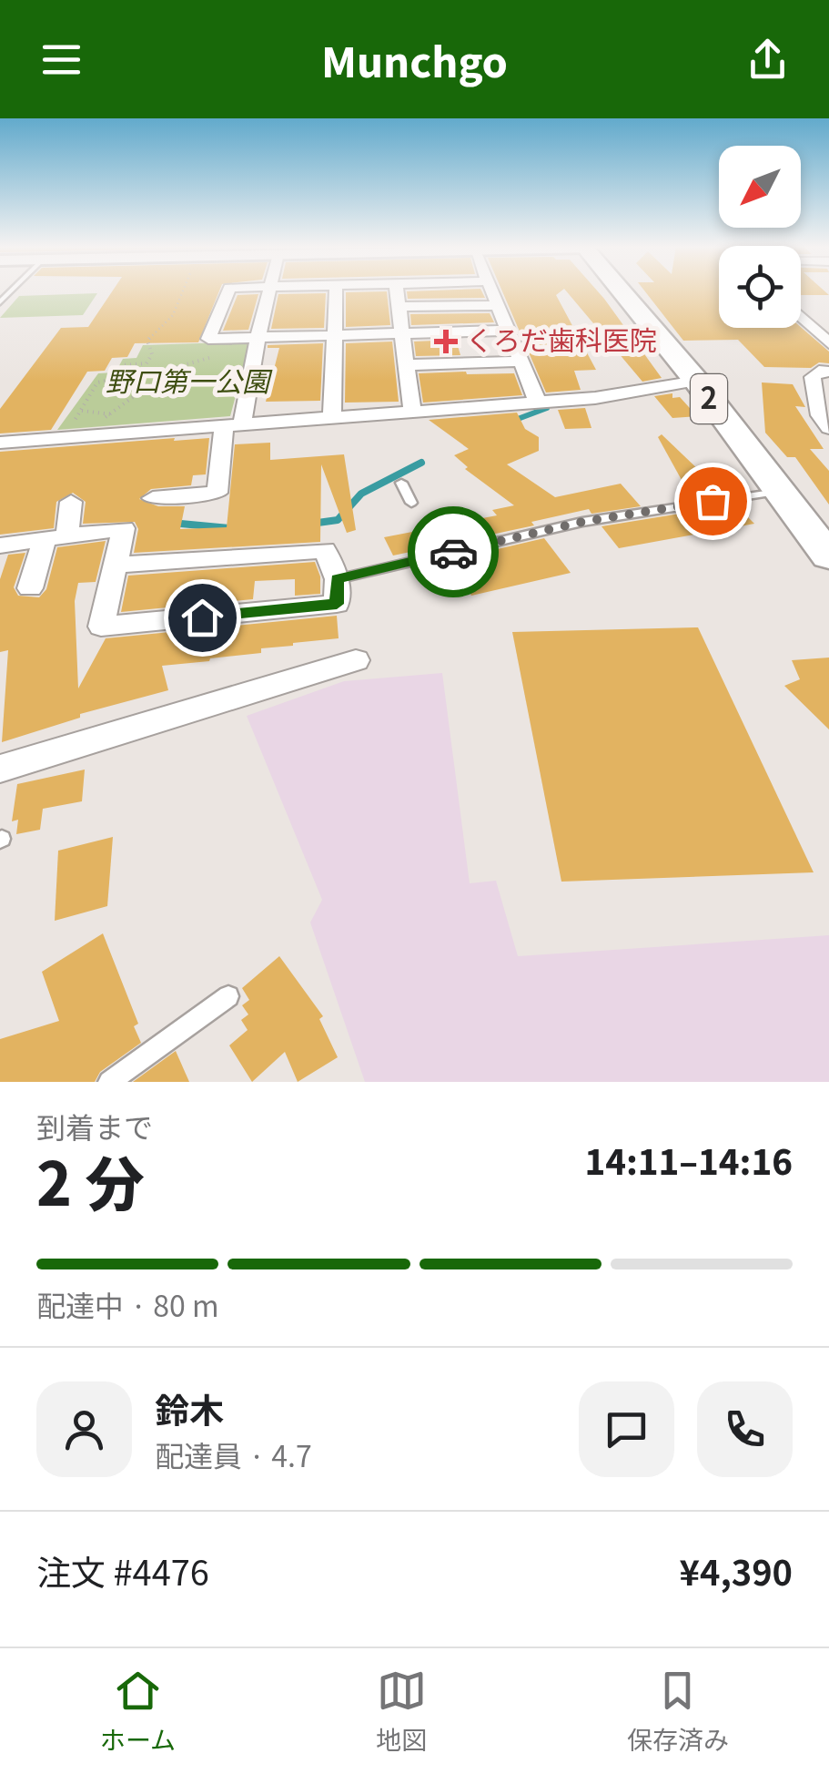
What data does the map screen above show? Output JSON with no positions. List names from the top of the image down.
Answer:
{
  "streets": {
    "highway": ["2"]
  },
  "parks": ["野口第一公園"],
  "places": {
    "health": ["くろだ歯科医院"]
  },
  "north": "bottom left",
  "page": {
    "header": "Munchgo",
    "heading": ["2 分", "到着まで", "14:11–14:16"],
    "panel": [
      "鈴木",
      "配達員 · 4.7",
      "注文 #4476",
      "¥4,390"
    ],
    "bar": "配達中 · 80 m",
    "tabs": ["ホーム", "地図", "保存済み"]
  }
}
